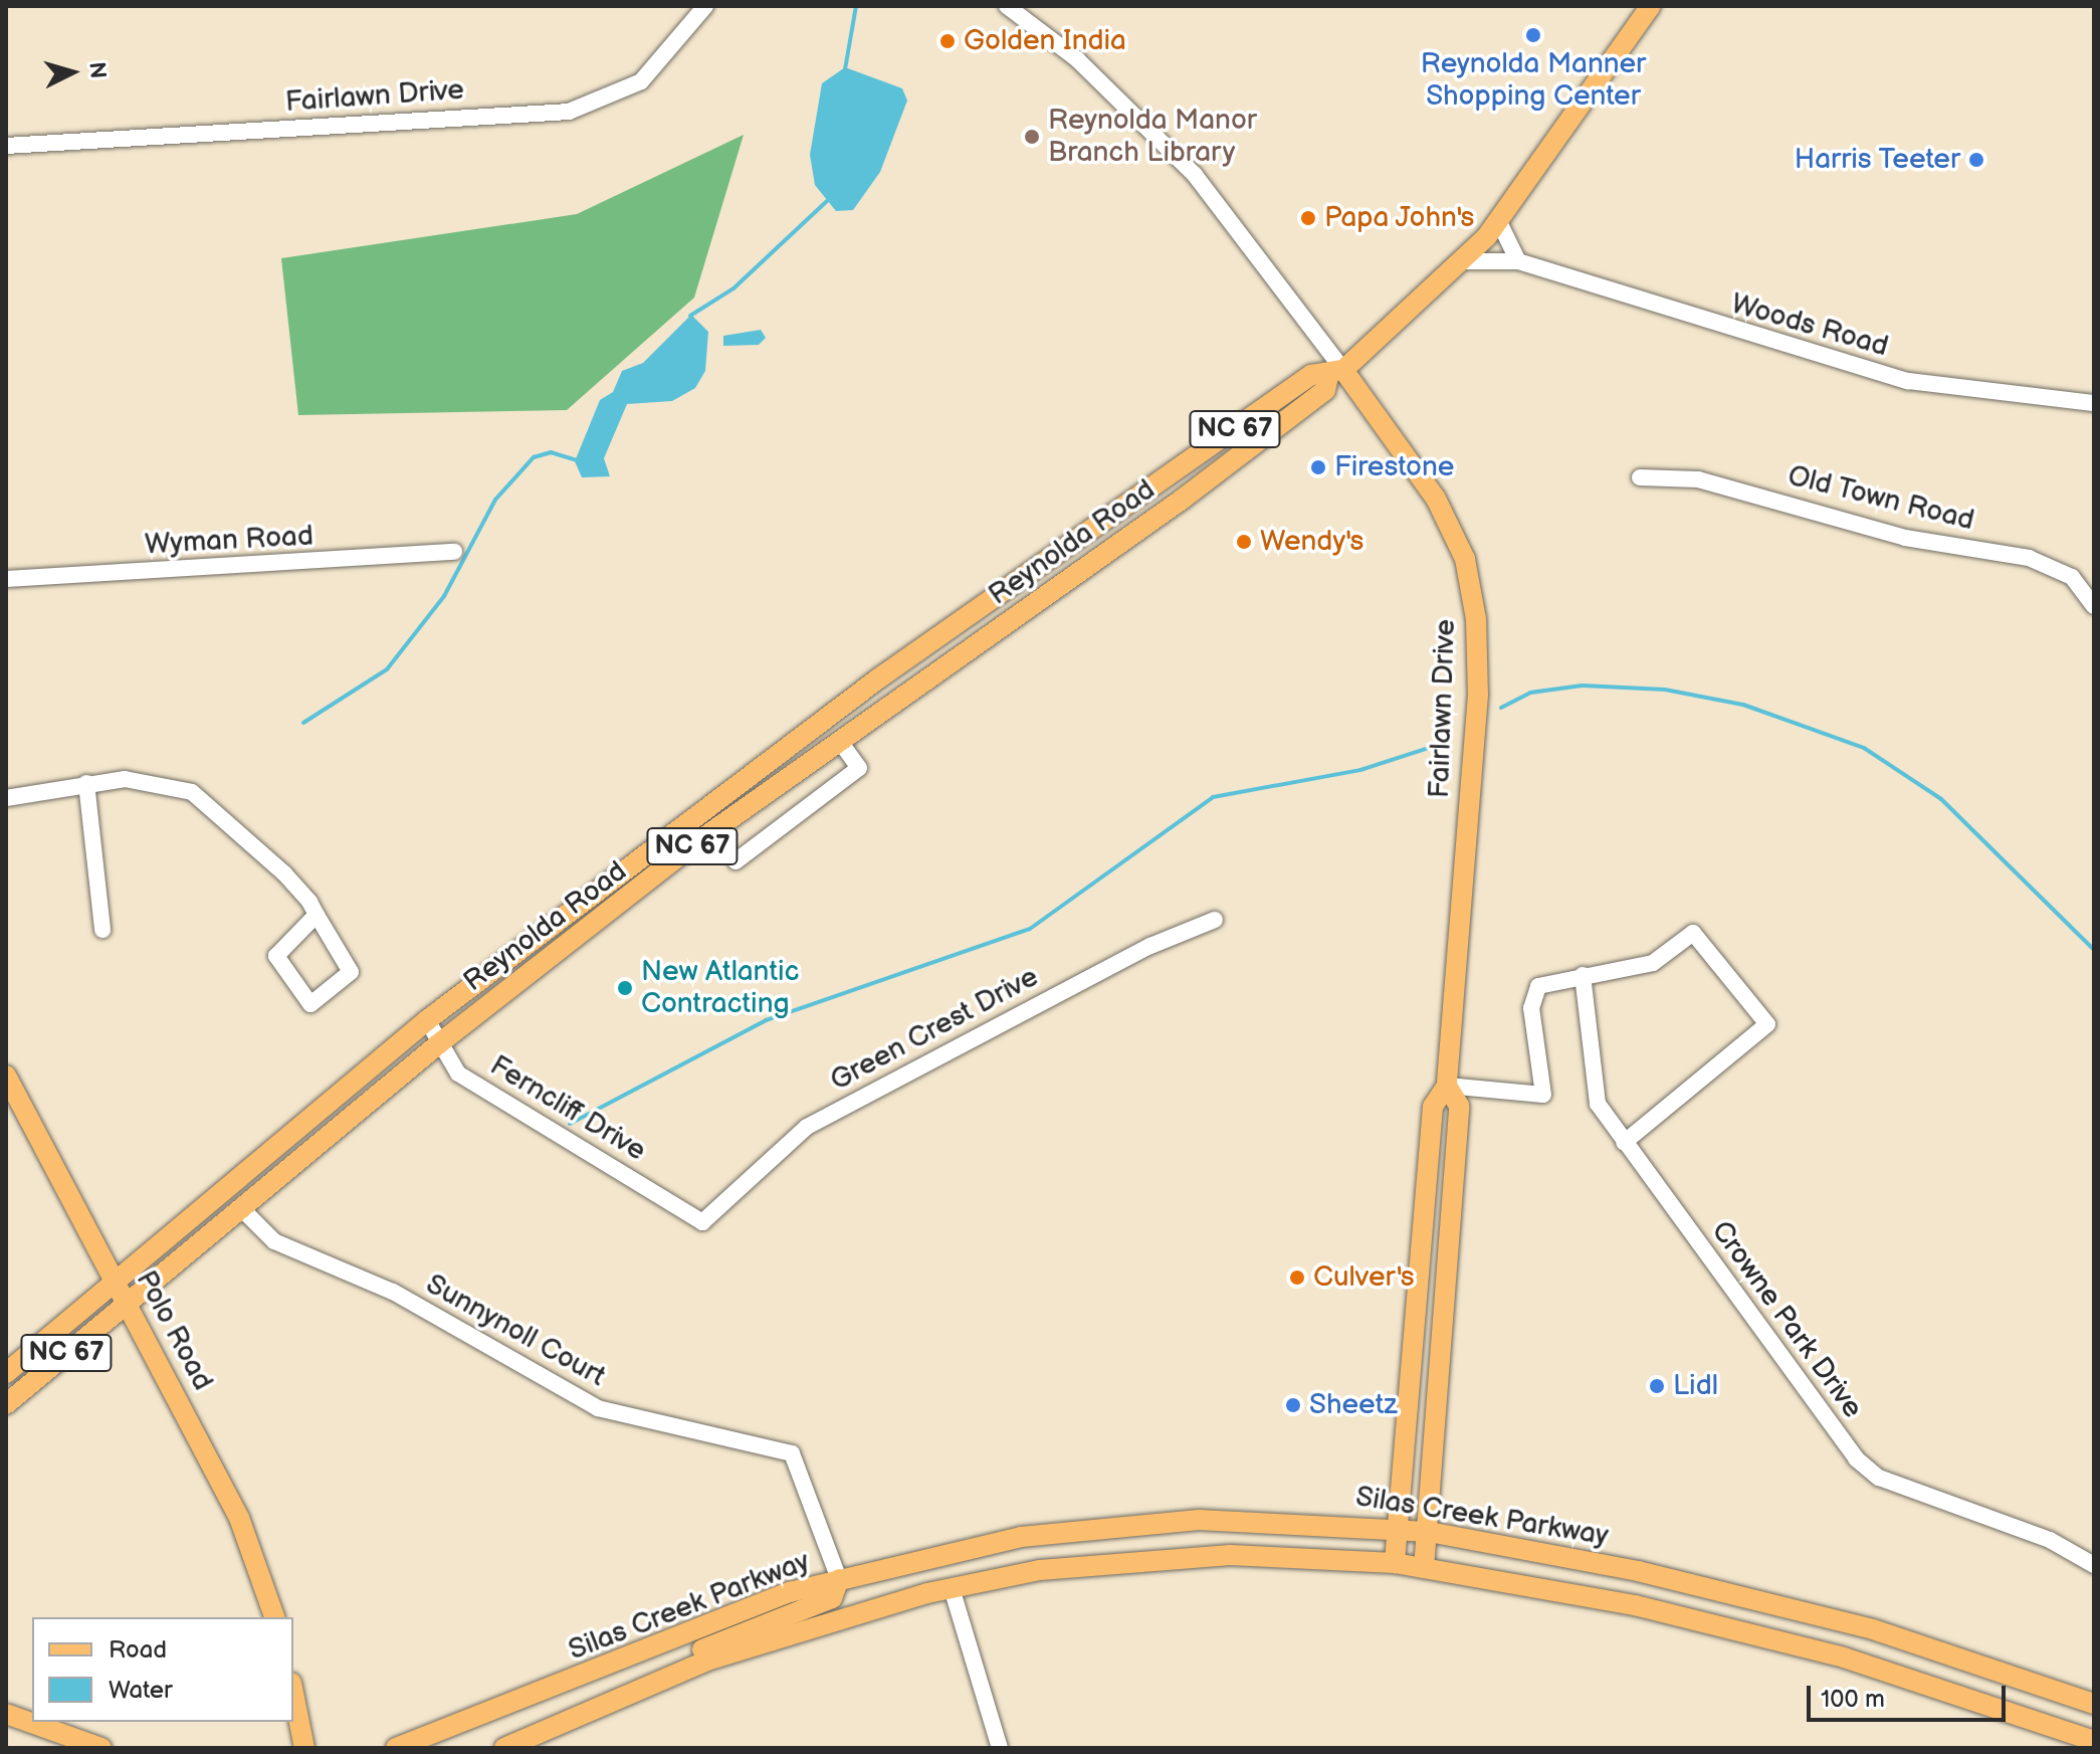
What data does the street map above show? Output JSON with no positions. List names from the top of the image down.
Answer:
{
  "streets": {
    "main road": [
      "Fairlawn Drive",
      "NC 67",
      "Reynolda Road",
      "Polo Road",
      "Silas Creek Parkway"
    ],
    "street": [
      "Woods Road",
      "Old Town Road",
      "Wyman Road",
      "Green Crest Drive",
      "Ferncliff Drive",
      "Crowne Park Drive",
      "Sunnynoll Court"
    ]
  },
  "crossings": [
    ["Fairlawn Drive", "Reynolda Road"],
    ["Fairlawn Drive", "Silas Creek Parkway"],
    ["Woods Road", "Reynolda Road"],
    ["Reynolda Road", "Ferncliff Drive"],
    ["Reynolda Road", "Polo Road"],
    ["Reynolda Road", "Sunnynoll Court"],
    ["Green Crest Drive", "Ferncliff Drive"],
    ["Sunnynoll Court", "Silas Creek Parkway"]
  ],
  "places": [
    "Reynolda Manner Shopping Center",
    "Golden India",
    "Reynolda Manor Branch Library",
    "Harris Teeter",
    "Papa John's",
    "Firestone",
    "Wendy's",
    "New Atlantic Contracting",
    "Culver's",
    "Lidl",
    "Sheetz"
  ],
  "legend": ["Road", "Water"],
  "scale_bar": "100 m",
  "north": "right"
}
